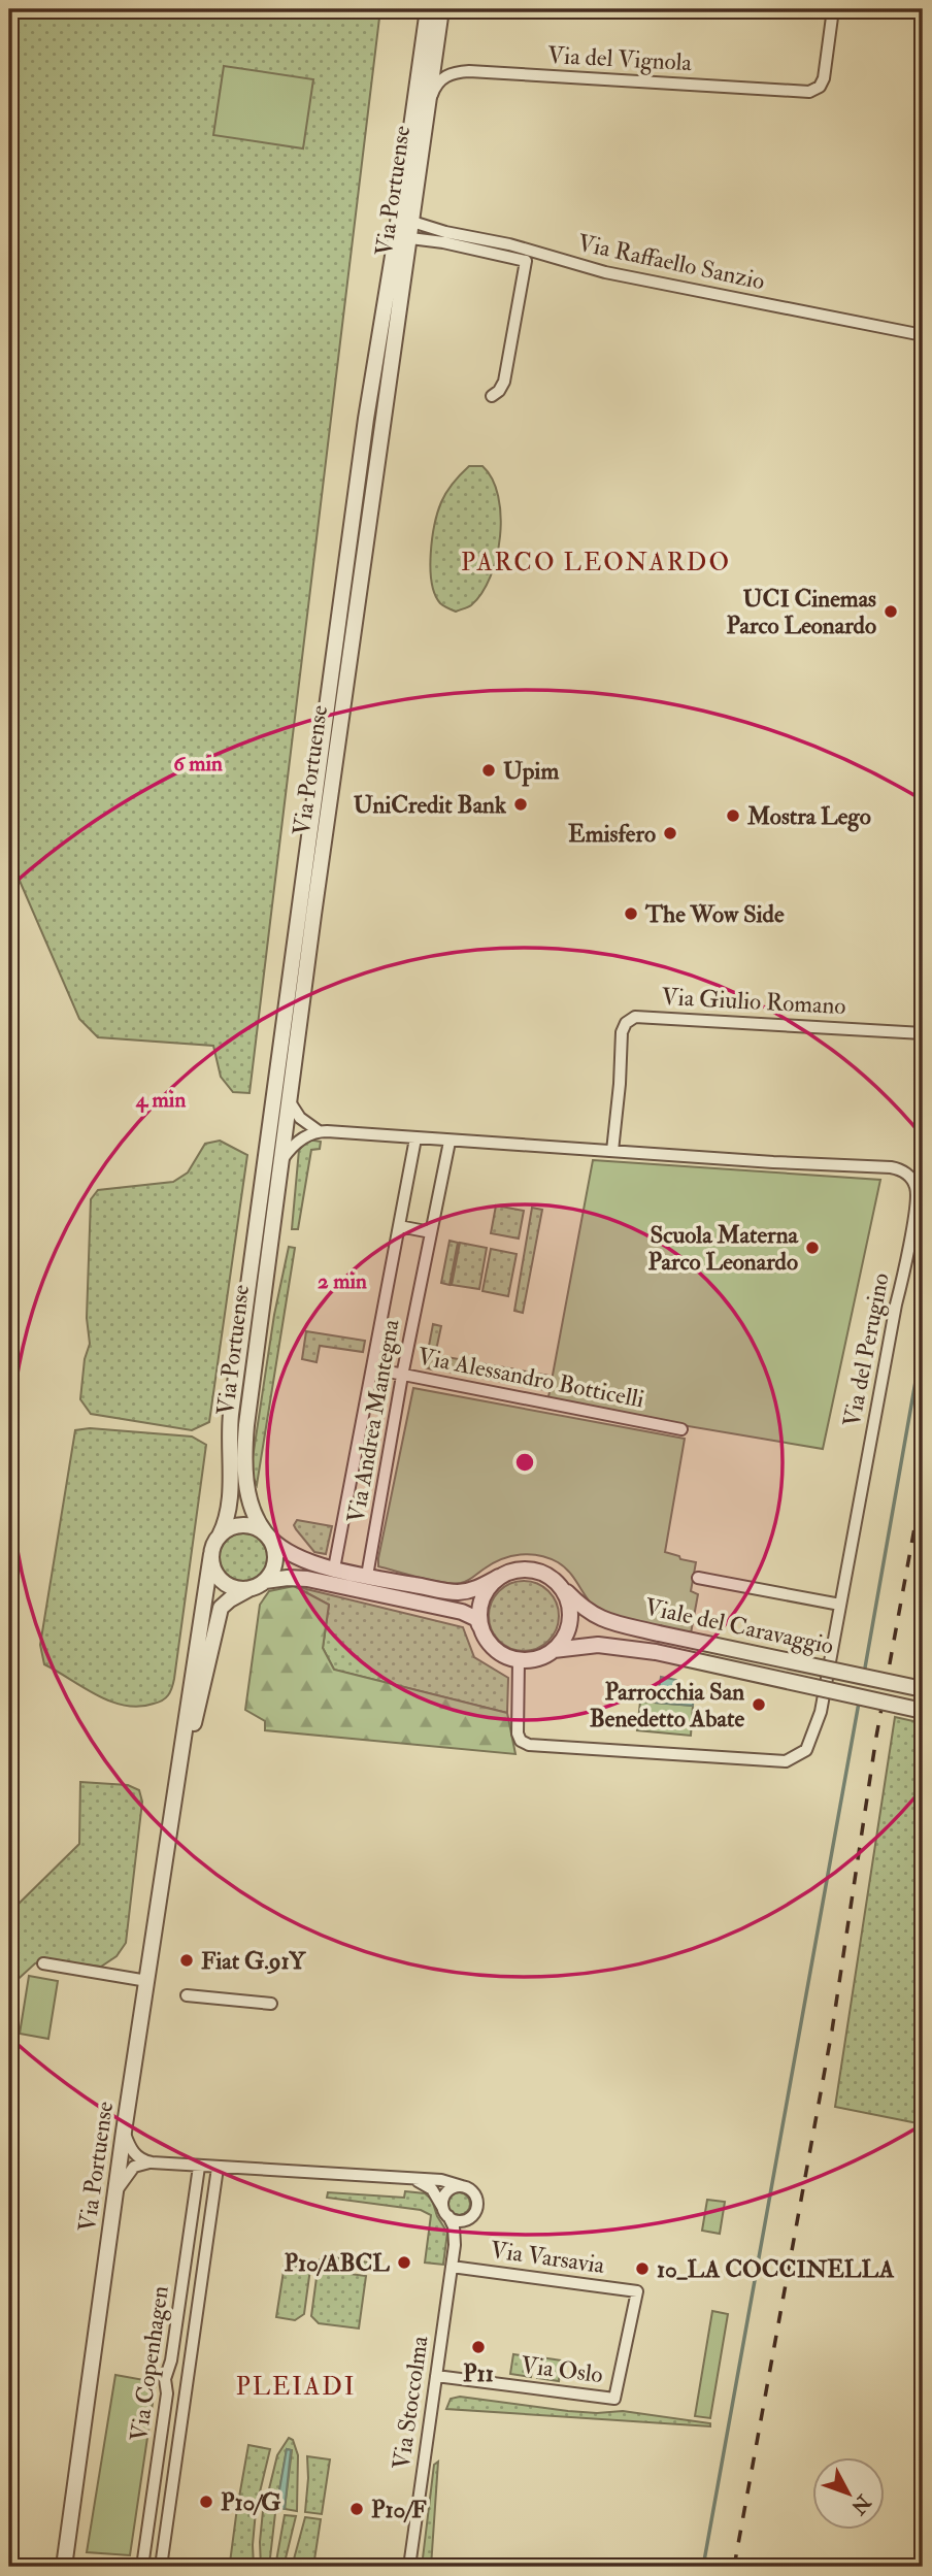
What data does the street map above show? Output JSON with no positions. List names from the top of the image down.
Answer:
{
  "streets": {
    "street": [
      "Via del Vignola",
      "Via Portuense",
      "Via Raffaello Sanzio",
      "Via Giulio Romano",
      "Via del Perugino",
      "Via Alessandro Botticelli",
      "Via Andrea Mantegna",
      "Viale del Caravaggio",
      "Via Varsavia",
      "Via Copenhagen",
      "Via Oslo",
      "Via Stoccolma"
    ]
  },
  "crossings": [
    ["Via del Vignola", "Via Portuense"],
    ["Via Portuense", "Via Raffaello Sanzio"],
    ["Via Giulio Romano", "Via del Perugino"],
    ["Via del Perugino", "Via Andrea Mantegna"],
    ["Via del Perugino", "Viale del Caravaggio"],
    ["Via Alessandro Botticelli", "Via Andrea Mantegna"],
    ["Via Varsavia", "Via Oslo"],
    ["Via Varsavia", "Via Stoccolma"],
    ["Via Oslo", "Via Stoccolma"]
  ],
  "districts": ["PARCO LEONARDO", "PLEIADI"],
  "places": [
    "UCI Cinemas Parco Leonardo",
    "Upim",
    "UniCredit Bank",
    "Mostra Lego",
    "Emisfero",
    "The Wow Side",
    "Scuola Materna Parco Leonardo",
    "Parrocchia San Benedetto Abate",
    "Fiat G.91Y",
    "P10/ABCL",
    "10_LA COCCINELLA",
    "P11",
    "P10/G",
    "P10/F"
  ],
  "north": "bottom right",
  "rings": ["6 min", "4 min", "2 min"]
}
